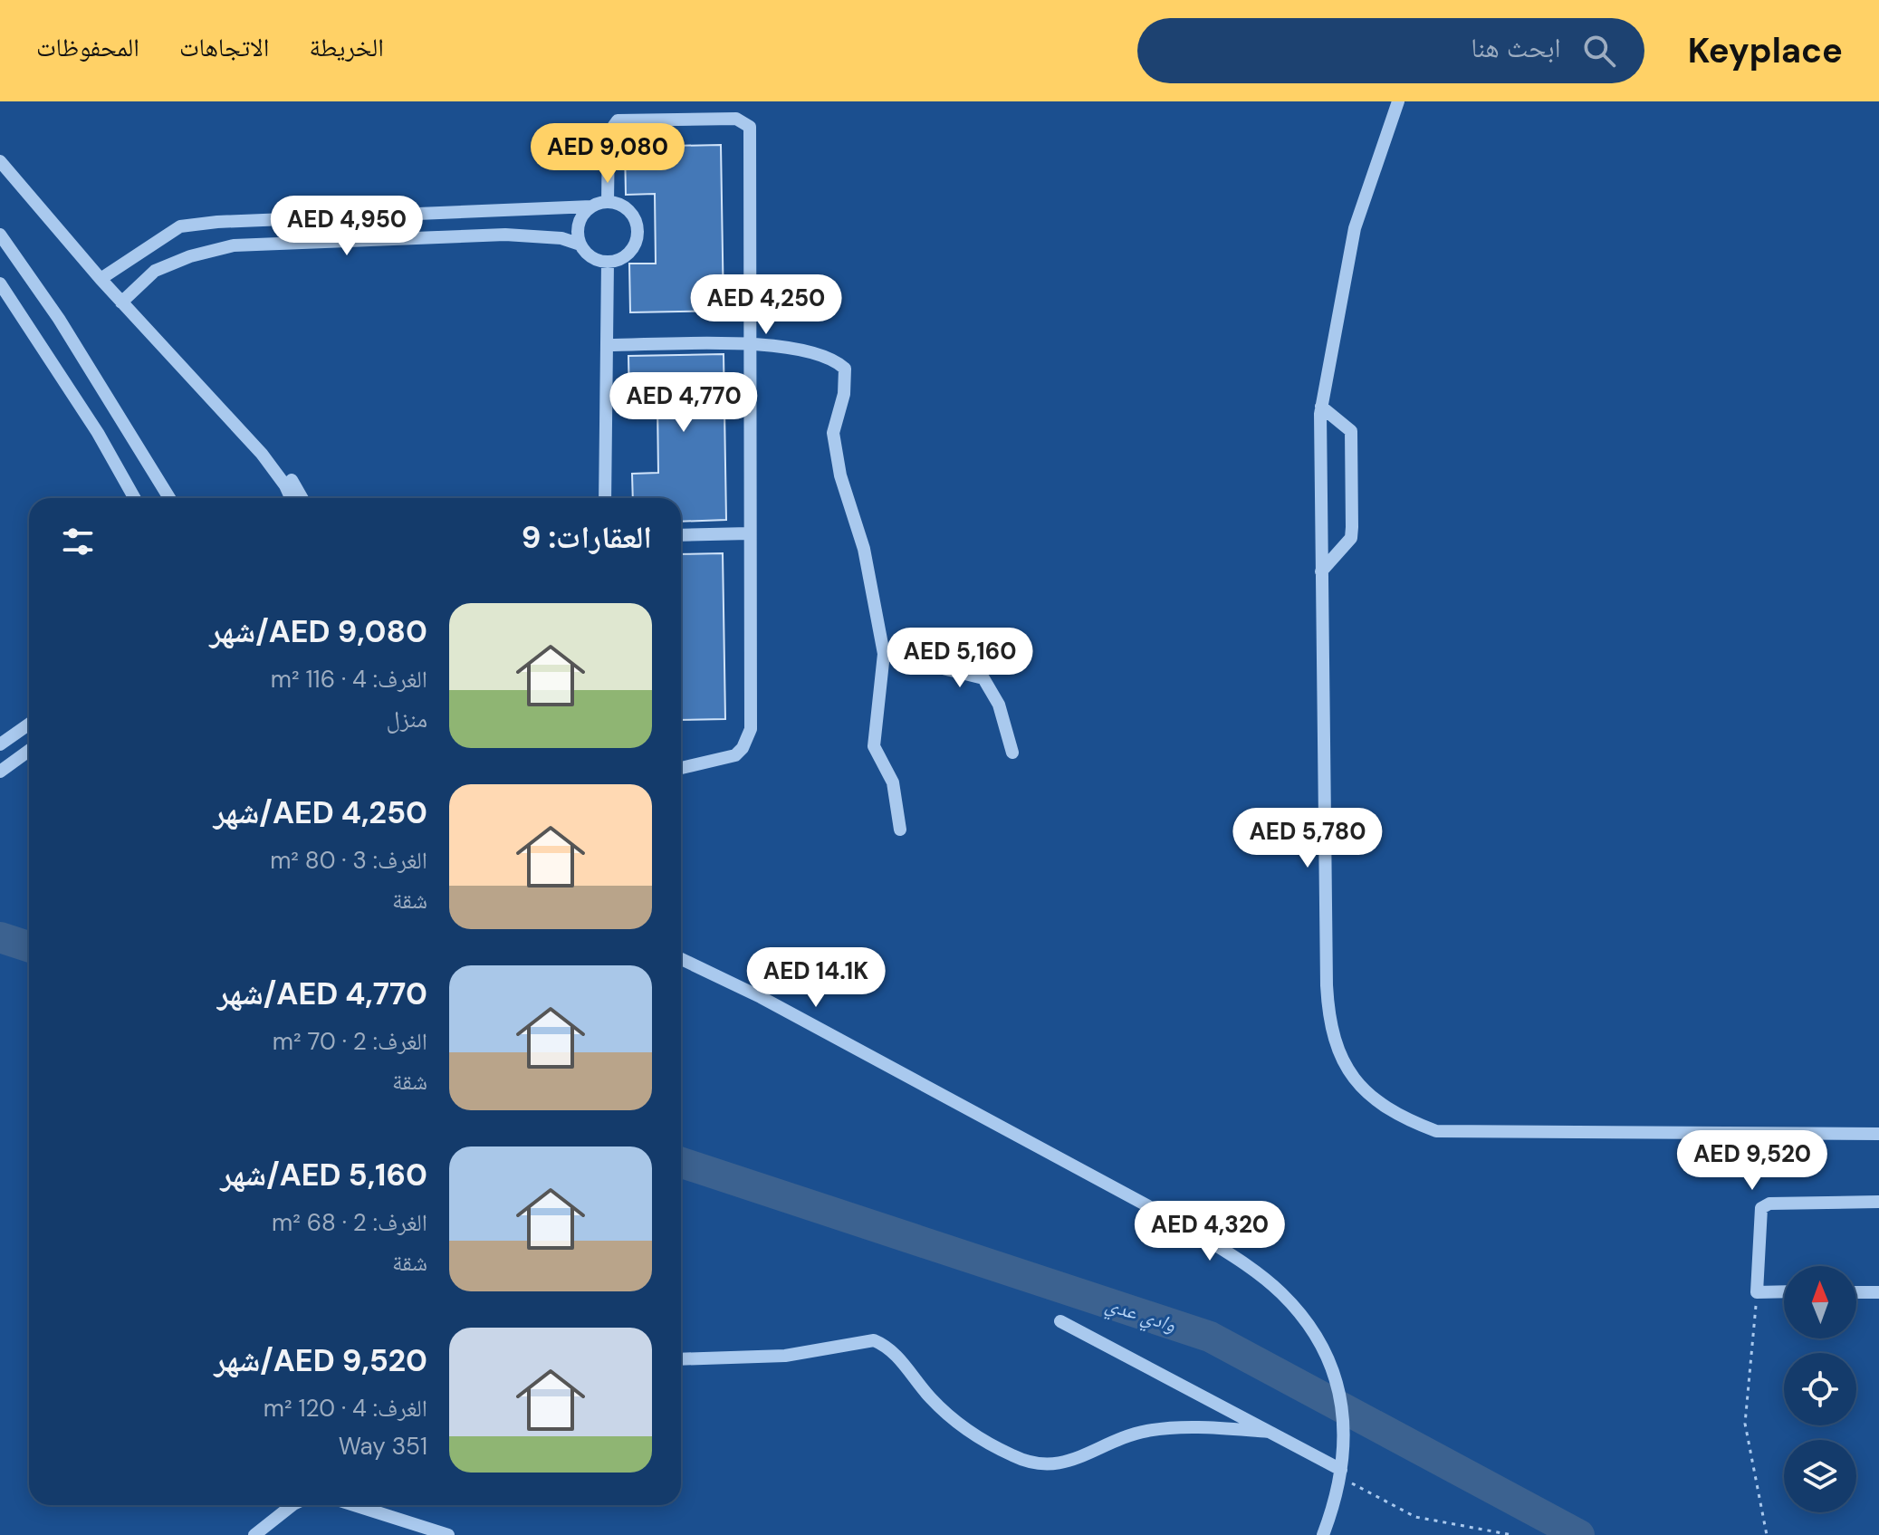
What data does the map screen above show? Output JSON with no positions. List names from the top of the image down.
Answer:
{
  "water": ["وادي عدي"],
  "north": "top",
  "page": {
    "header": "Keyplace",
    "search": "ابحث هنا",
    "nav": ["الخريطة", "الاتجاهات", "المحفوظات"],
    "price": [
      "AED 9,080",
      "AED 4,950",
      "AED 4,250",
      "AED 4,770",
      "AED 5,160",
      "AED 5,780",
      "AED 14.1K",
      "AED 9,520",
      "AED 4,320"
    ],
    "heading": "العقارات: 9",
    "list": [
      {
        "name": "AED 9,080/شهر",
        "note": "الغرف: 4 · 116 m² · منزل"
      },
      {
        "name": "AED 4,250/شهر",
        "note": "الغرف: 3 · 80 m² · شقة"
      },
      {
        "name": "AED 4,770/شهر",
        "note": "الغرف: 2 · 70 m² · شقة"
      },
      {
        "name": "AED 5,160/شهر",
        "note": "الغرف: 2 · 68 m² · شقة"
      },
      {
        "name": "AED 9,520/شهر",
        "note": "الغرف: 4 · 120 m² · Way 351"
      }
    ]
  }
}
